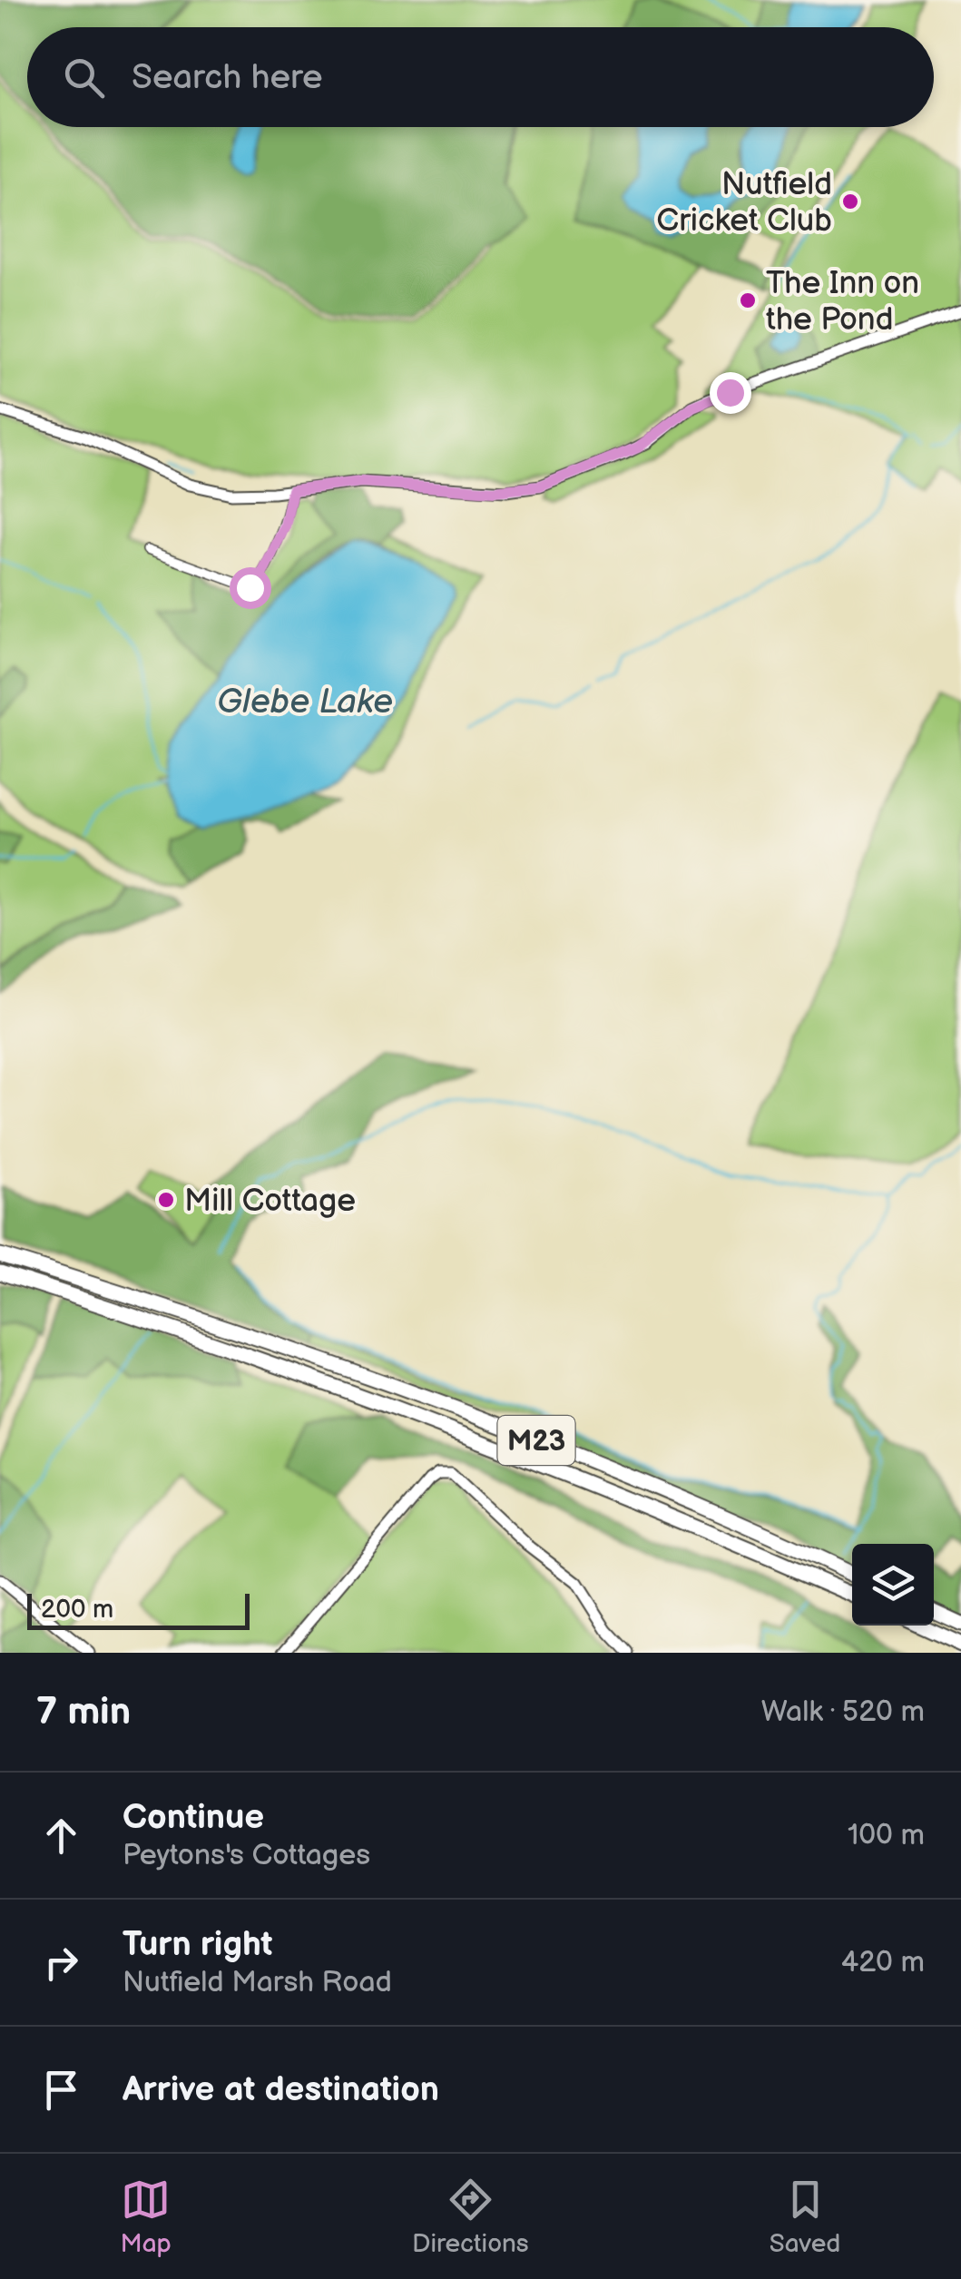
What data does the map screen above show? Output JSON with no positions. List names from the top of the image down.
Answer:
{
  "streets": {
    "highway": ["M23"]
  },
  "water": ["Glebe Lake"],
  "places": ["Nutfield Cricket Club", "The Inn on the Pond", "Mill Cottage"],
  "scale_bar": "200 m",
  "page": {
    "search": "Search here",
    "scale": "200 m",
    "heading": ["7 min", "Walk · 520 m"],
    "list": [
      ["Continue", "Peytons's Cottages", "100 m"],
      ["Turn right", "Nutfield Marsh Road", "420 m"],
      "Arrive at destination"
    ],
    "nav": ["Map", "Directions", "Saved"]
  }
}
